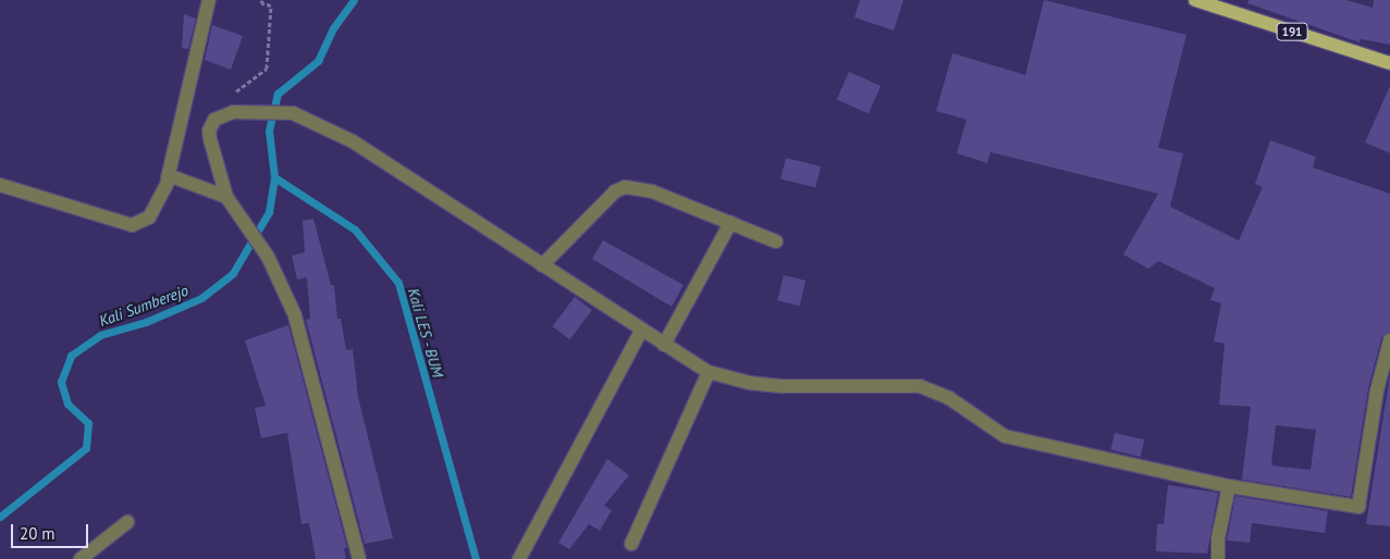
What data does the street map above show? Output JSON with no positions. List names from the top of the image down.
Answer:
{
  "streets": {
    "main road": ["191"]
  },
  "water": ["Kali Sumberejo", "Kali LES - BUM"],
  "scale_bar": "20 m"
}
